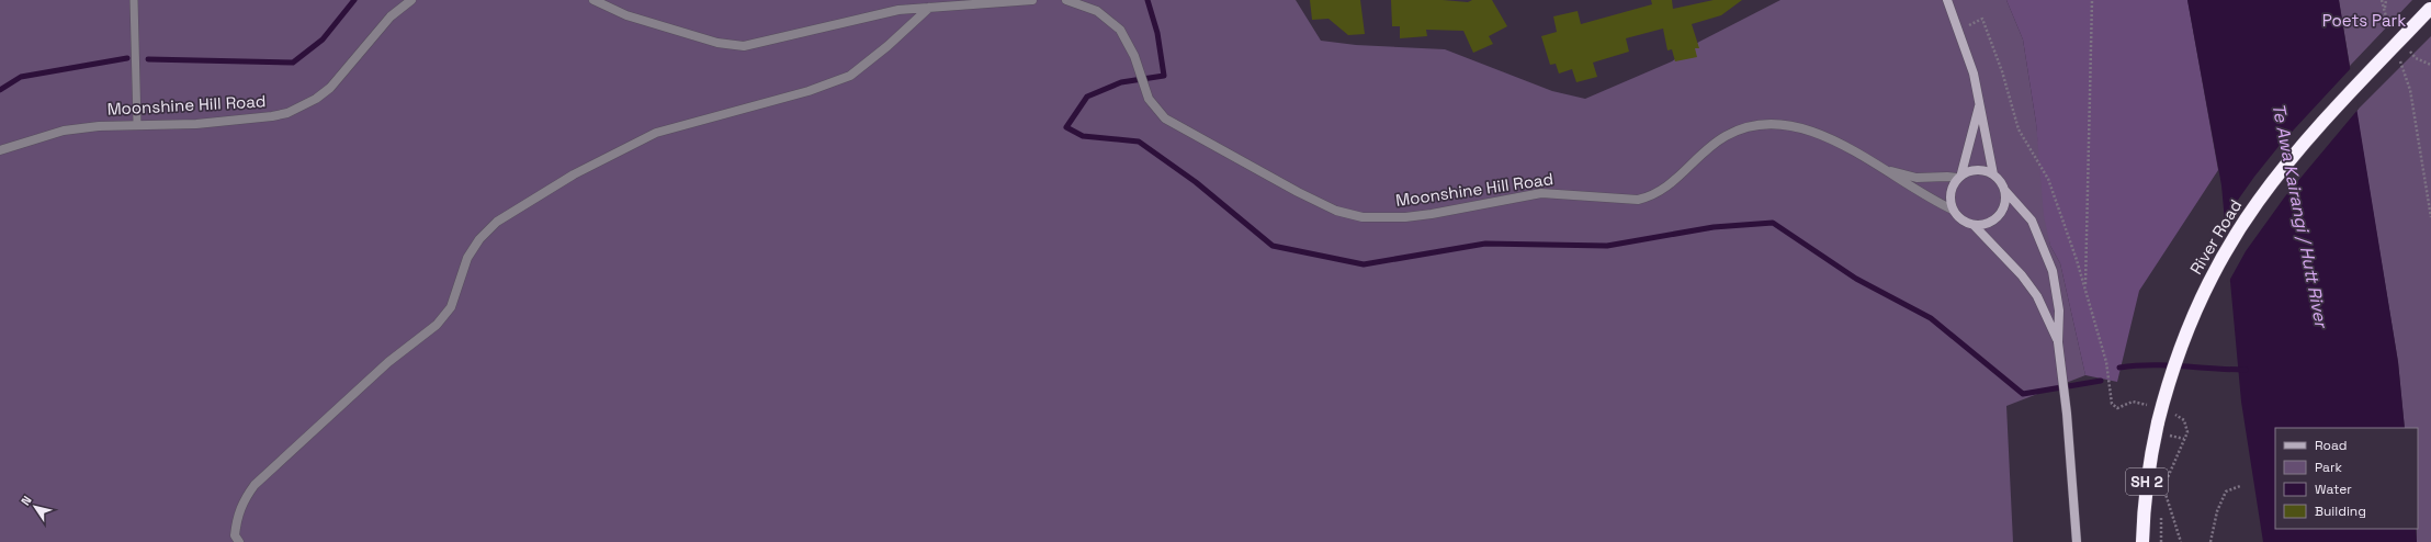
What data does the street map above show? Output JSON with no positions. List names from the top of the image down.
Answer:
{
  "streets": {
    "highway": ["River Road", "SH 2"],
    "street": ["Moonshine Hill Road"]
  },
  "water": ["Te Awa Kairangi / Hutt River"],
  "parks": ["Poets Park"],
  "legend": [
    "Road",
    "Park",
    "Water",
    "Building"
  ],
  "north": "top left"
}
